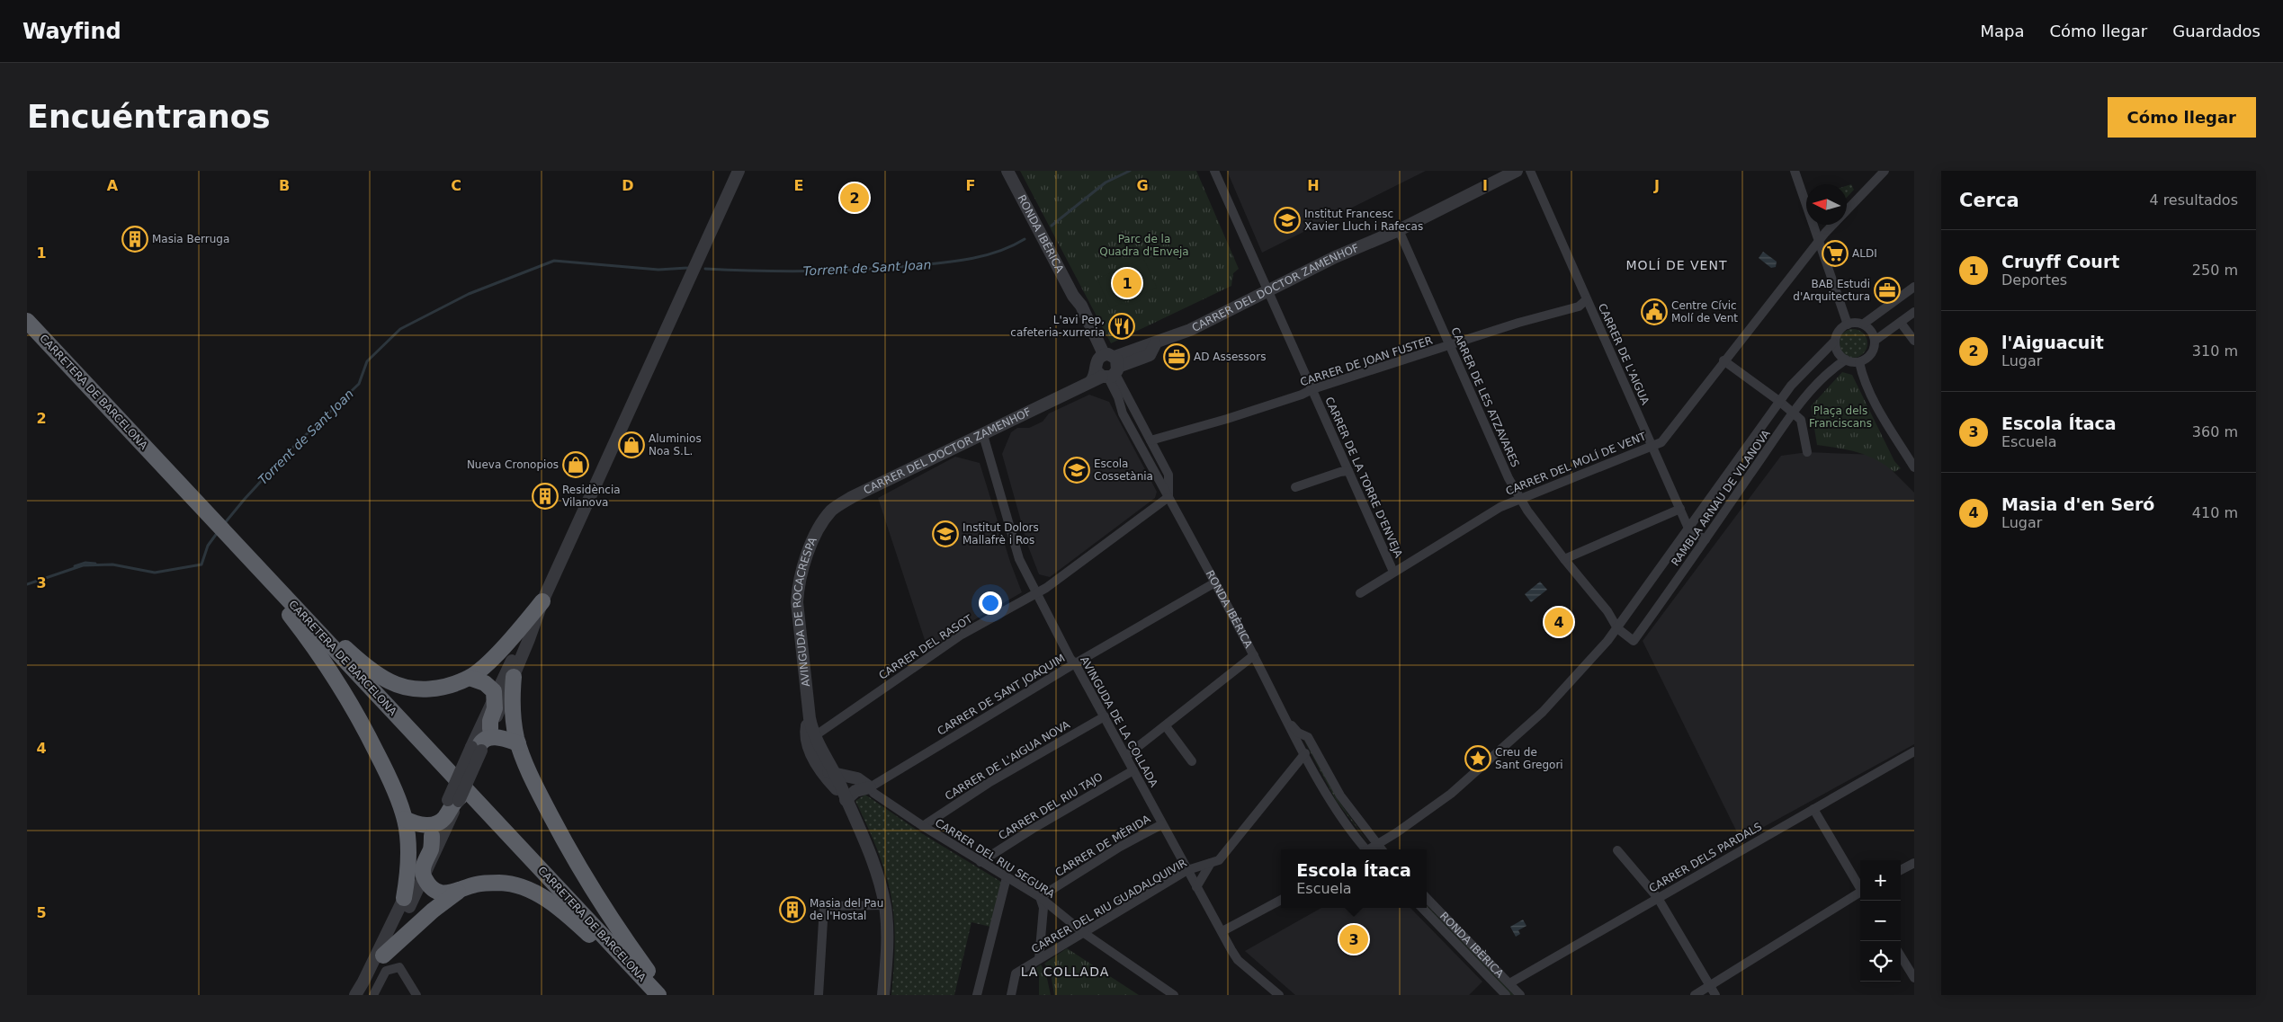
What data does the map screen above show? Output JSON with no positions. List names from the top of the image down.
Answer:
{
  "streets": {
    "highway": ["CARRETERA DE BARCELONA"],
    "street": [
      "RONDA IBÈRICA",
      "CARRER DEL DOCTOR ZAMENHOF",
      "CARRER DE L'AIGUA",
      "CARRER DE JOAN FUSTER",
      "CARRER DE LES ATZAVARES",
      "CARRER DEL MOLÍ DE VENT",
      "CARRER DE LA TORRE D'ENVEJA",
      "RAMBLA ARNAU DE VILANOVA",
      "AVINGUDA DE ROCACRESPA",
      "CARRER DEL RASOT",
      "CARRER DE SANT JOAQUIM",
      "AVINGUDA DE LA COLLADA",
      "CARRER DE L'AIGUA NOVA",
      "CARRER DEL RIU TAJO",
      "CARRER DE MÈRIDA",
      "CARRER DELS PARDALS",
      "CARRER DEL RIU SEGURA",
      "CARRER DEL RIU GUADALQUIVIR"
    ]
  },
  "crossings": [
    ["RONDA IBÈRICA", "CARRER DEL DOCTOR ZAMENHOF"],
    ["RONDA IBÈRICA", "CARRER DE JOAN FUSTER"],
    ["RONDA IBÈRICA", "RAMBLA ARNAU DE VILANOVA"],
    ["RONDA IBÈRICA", "CARRER DEL RASOT"],
    ["RONDA IBÈRICA", "CARRER DE SANT JOAQUIM"],
    ["RONDA IBÈRICA", "CARRER DELS PARDALS"],
    ["RONDA IBÈRICA", "CARRER DEL RIU GUADALQUIVIR"],
    ["CARRER DEL DOCTOR ZAMENHOF", "CARRER DE LES ATZAVARES"],
    ["CARRER DEL DOCTOR ZAMENHOF", "CARRER DE LA TORRE D'ENVEJA"],
    ["CARRER DEL DOCTOR ZAMENHOF", "AVINGUDA DE ROCACRESPA"],
    ["CARRER DEL DOCTOR ZAMENHOF", "AVINGUDA DE LA COLLADA"],
    ["CARRER DE L'AIGUA", "CARRER DE JOAN FUSTER"],
    ["CARRER DE L'AIGUA", "CARRER DEL MOLÍ DE VENT"],
    ["CARRER DE L'AIGUA", "RAMBLA ARNAU DE VILANOVA"],
    ["CARRER DE JOAN FUSTER", "CARRER DE LES ATZAVARES"],
    ["CARRER DE JOAN FUSTER", "CARRER DE LA TORRE D'ENVEJA"],
    ["CARRER DE LES ATZAVARES", "CARRER DEL MOLÍ DE VENT"],
    ["CARRER DE LES ATZAVARES", "RAMBLA ARNAU DE VILANOVA"],
    ["CARRER DEL MOLÍ DE VENT", "CARRER DE LA TORRE D'ENVEJA"],
    ["AVINGUDA DE ROCACRESPA", "CARRER DEL RASOT"],
    ["CARRER DEL RASOT", "AVINGUDA DE LA COLLADA"],
    ["CARRER DE SANT JOAQUIM", "AVINGUDA DE LA COLLADA"],
    ["CARRER DE SANT JOAQUIM", "CARRER DEL RIU SEGURA"],
    ["AVINGUDA DE LA COLLADA", "CARRER DE L'AIGUA NOVA"],
    ["AVINGUDA DE LA COLLADA", "CARRER DEL RIU TAJO"],
    ["AVINGUDA DE LA COLLADA", "CARRER DE MÈRIDA"],
    ["AVINGUDA DE LA COLLADA", "CARRER DEL RIU GUADALQUIVIR"],
    ["CARRER DE L'AIGUA NOVA", "CARRER DEL RIU SEGURA"],
    ["CARRER DEL RIU TAJO", "CARRER DEL RIU SEGURA"],
    ["CARRER DE MÈRIDA", "CARRER DEL RIU SEGURA"],
    ["CARRER DEL RIU SEGURA", "CARRER DEL RIU GUADALQUIVIR"]
  ],
  "districts": ["MOLÍ DE VENT", "LA COLLADA"],
  "water": ["Torrent de Sant Joan"],
  "parks": ["Parc de la Quadra d'Enveja", "Plaça dels Franciscans"],
  "places": {
    "school or university": ["Institut Francesc Xavier Lluch i Rafecas", "Escola Cossetània", "Institut Dolors Mallafrè i Ros"],
    "building": ["Masia Berruga", "Residència Vilanova", "Masia del Pau de l'Hostal"],
    "supermarket": ["ALDI"],
    "office": ["BAB Estudi d'Arquitectura", "AD Assessors"],
    "public building": ["Centre Cívic Molí de Vent"],
    "restaurant": ["L'avi Pep, cafeteria-xurreria"],
    "shop": ["Aluminios Noa S.L.", "Nueva Cronopios"],
    "place": ["Creu de Sant Gregori"]
  },
  "north": "left",
  "page": {
    "header": "Wayfind",
    "nav": ["Mapa", "Cómo llegar", "Guardados"],
    "buttons": "Cómo llegar",
    "title": "Encuéntranos",
    "heading": ["Cerca", "4 resultados"],
    "pins": [
      "2",
      "1",
      "4",
      "3"
    ],
    "list": [
      {
        "mark": "1",
        "name": "Cruyff Court",
        "note": "Deportes",
        "value": "250 m"
      },
      {
        "mark": "2",
        "name": "l'Aiguacuit",
        "note": "Lugar",
        "value": "310 m"
      },
      {
        "mark": "3",
        "name": "Escola Ítaca",
        "note": "Escuela",
        "value": "360 m"
      },
      {
        "mark": "4",
        "name": "Masia d'en Seró",
        "note": "Lugar",
        "value": "410 m"
      }
    ],
    "popup": ["Escola Ítaca", "Escuela"],
    "map_buttons": ["+", "−"]
  },
  "grid": {
    "columns": [
      "A",
      "B",
      "C",
      "D",
      "E",
      "F",
      "G",
      "H",
      "I",
      "J"
    ],
    "rows": [
      "1",
      "2",
      "3",
      "4",
      "5"
    ]
  }
}
